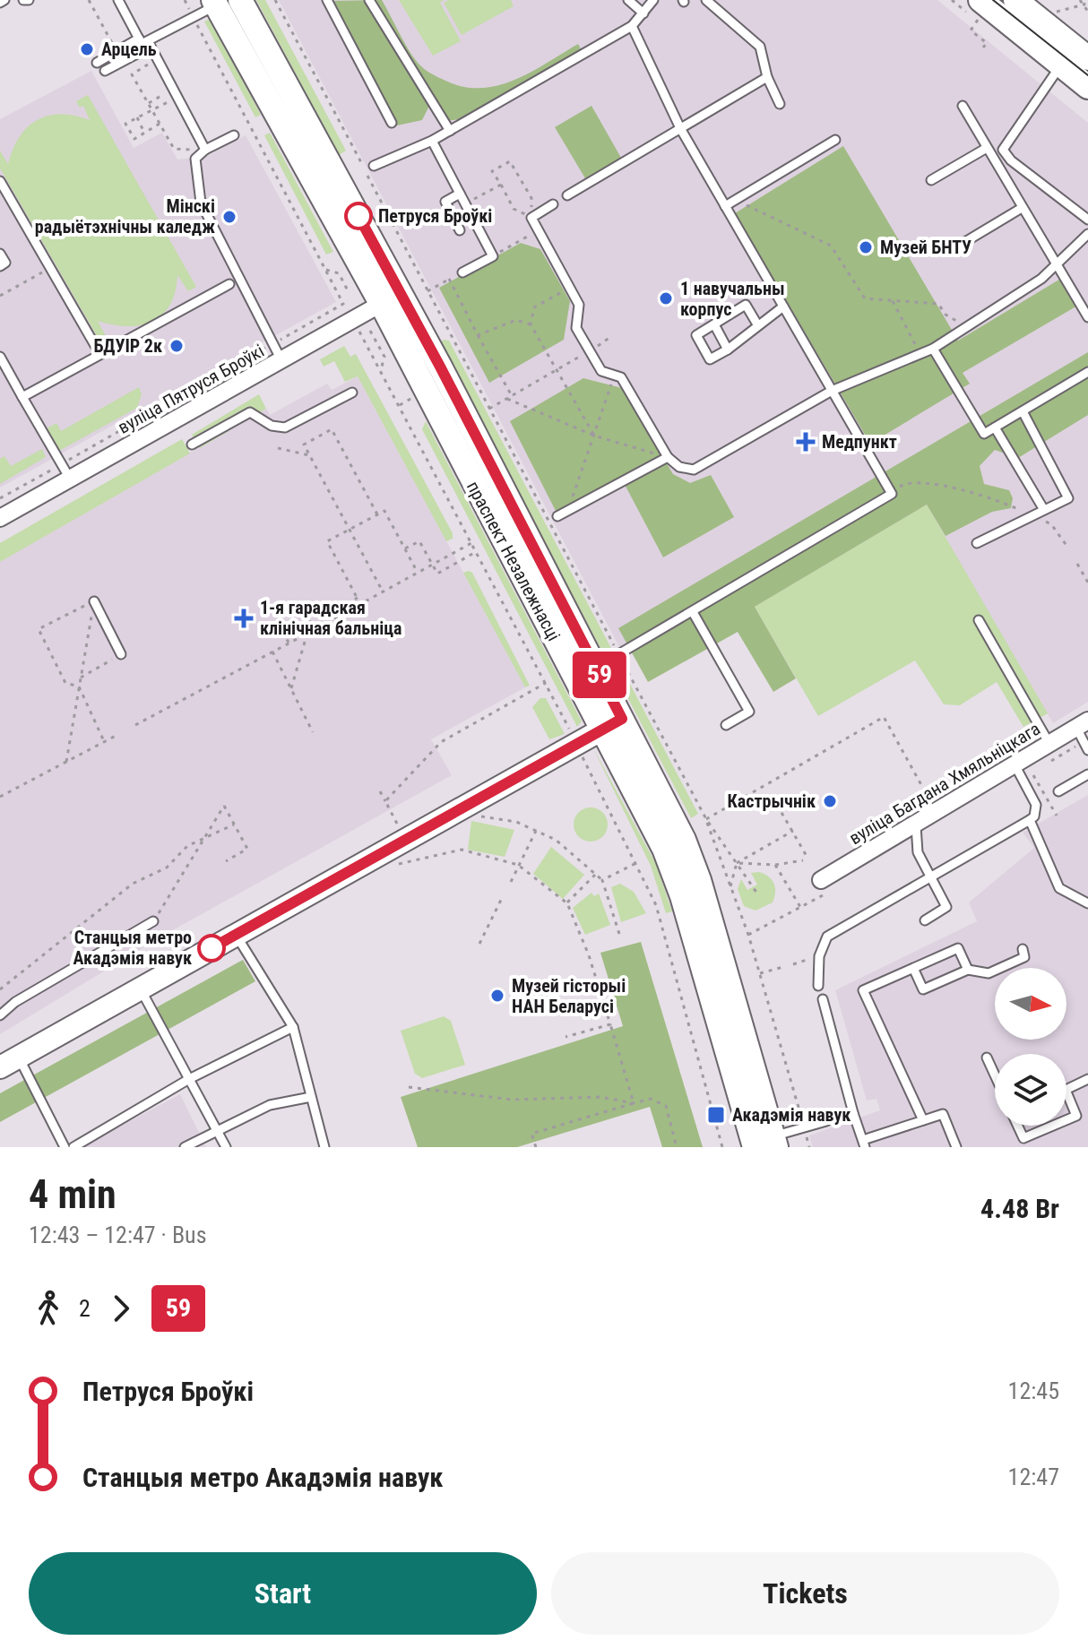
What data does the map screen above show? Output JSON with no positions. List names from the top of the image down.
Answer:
{
  "streets": {
    "main road": ["праспект Незалежнасці"],
    "street": ["вуліца Пятруся Броўкі", "вуліца Багдана Хмяльніцкага"]
  },
  "crossings": [
    ["вуліца Пятруся Броўкі", "праспект Незалежнасці"]
  ],
  "places": {
    "other": [
      "Арцель",
      "Петруся Броўкі",
      "Мінскі радыётэхнічны каледж",
      "Музей БНТУ",
      "1 навучальны корпус",
      "БДУІР 2к",
      "Кастрычнік",
      "Станцыя метро Акадэмія навук",
      "Музей гісторыі НАН Беларусі"
    ],
    "health": ["Медпункт", "1-я гарадская клінічная бальніца"],
    "transit": ["Акадэмія навук"]
  },
  "lines": ["bus line 59"],
  "north": "right",
  "page": {
    "on_map": "59",
    "heading": ["4 min", "12:43 – 12:47 · Bus", "4.48 Br"],
    "legs": ["2", "59"],
    "list": [
      {
        "name": "Петруся Броўкі",
        "value": "12:45"
      },
      {
        "name": "Станцыя метро Акадэмія навук",
        "value": "12:47"
      }
    ],
    "buttons": ["Start", "Tickets"]
  }
}
